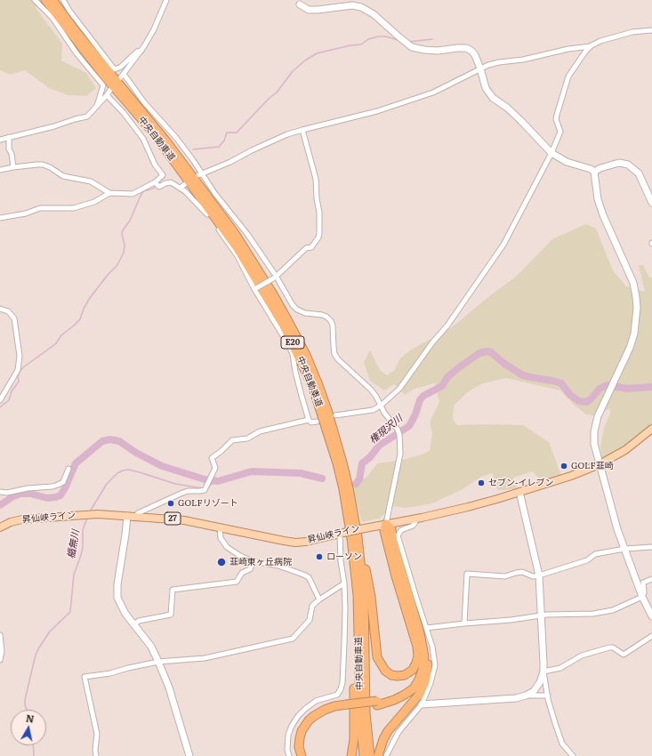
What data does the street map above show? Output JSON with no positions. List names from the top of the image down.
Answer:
{
  "streets": {
    "highway": ["中央自動車道", "E20"],
    "main road": ["昇仙峡ライン", "27"]
  },
  "water": ["権現沢川", "楯無川"],
  "places": [
    "GOLF韮崎",
    "セブン-イレブン",
    "GOLFリゾート",
    "ローソン",
    "韮崎東ヶ丘病院"
  ],
  "north": "top"
}
